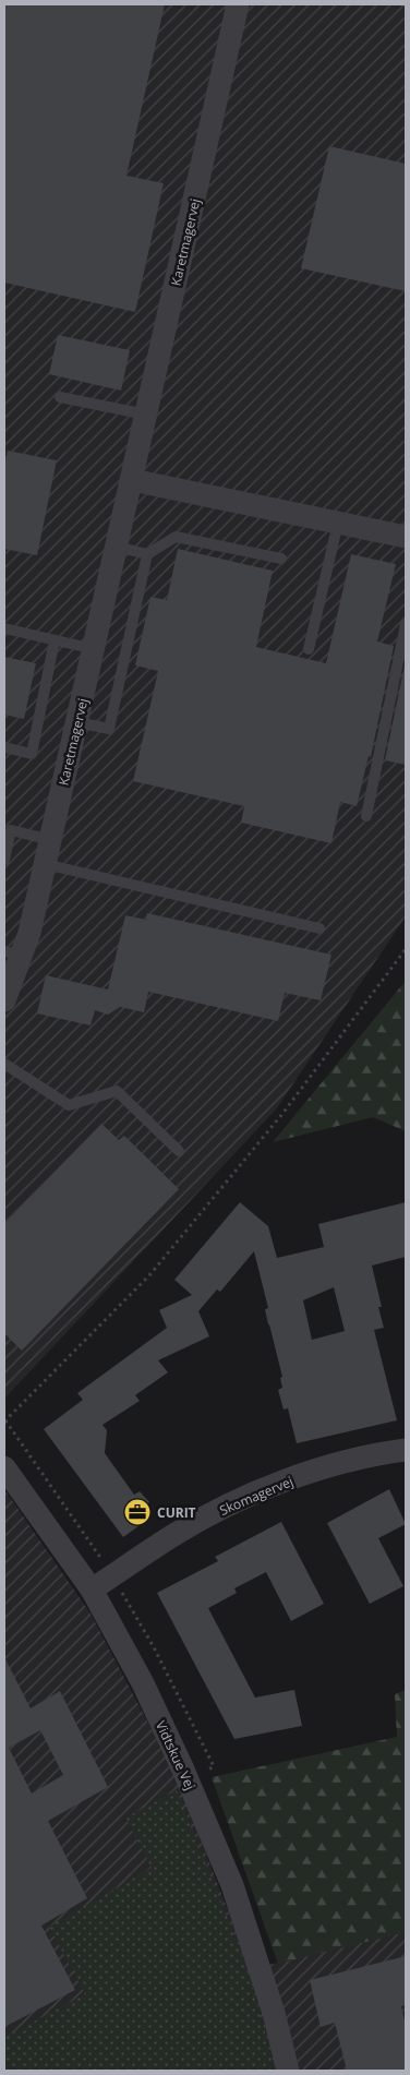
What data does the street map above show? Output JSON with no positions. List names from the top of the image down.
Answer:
{
  "streets": {
    "street": ["Karetmagervej", "Skomagervej", "Vidtskue Vej"]
  },
  "crossings": [
    ["Skomagervej", "Vidtskue Vej"]
  ],
  "places": {
    "office": ["CURIT"]
  }
}
